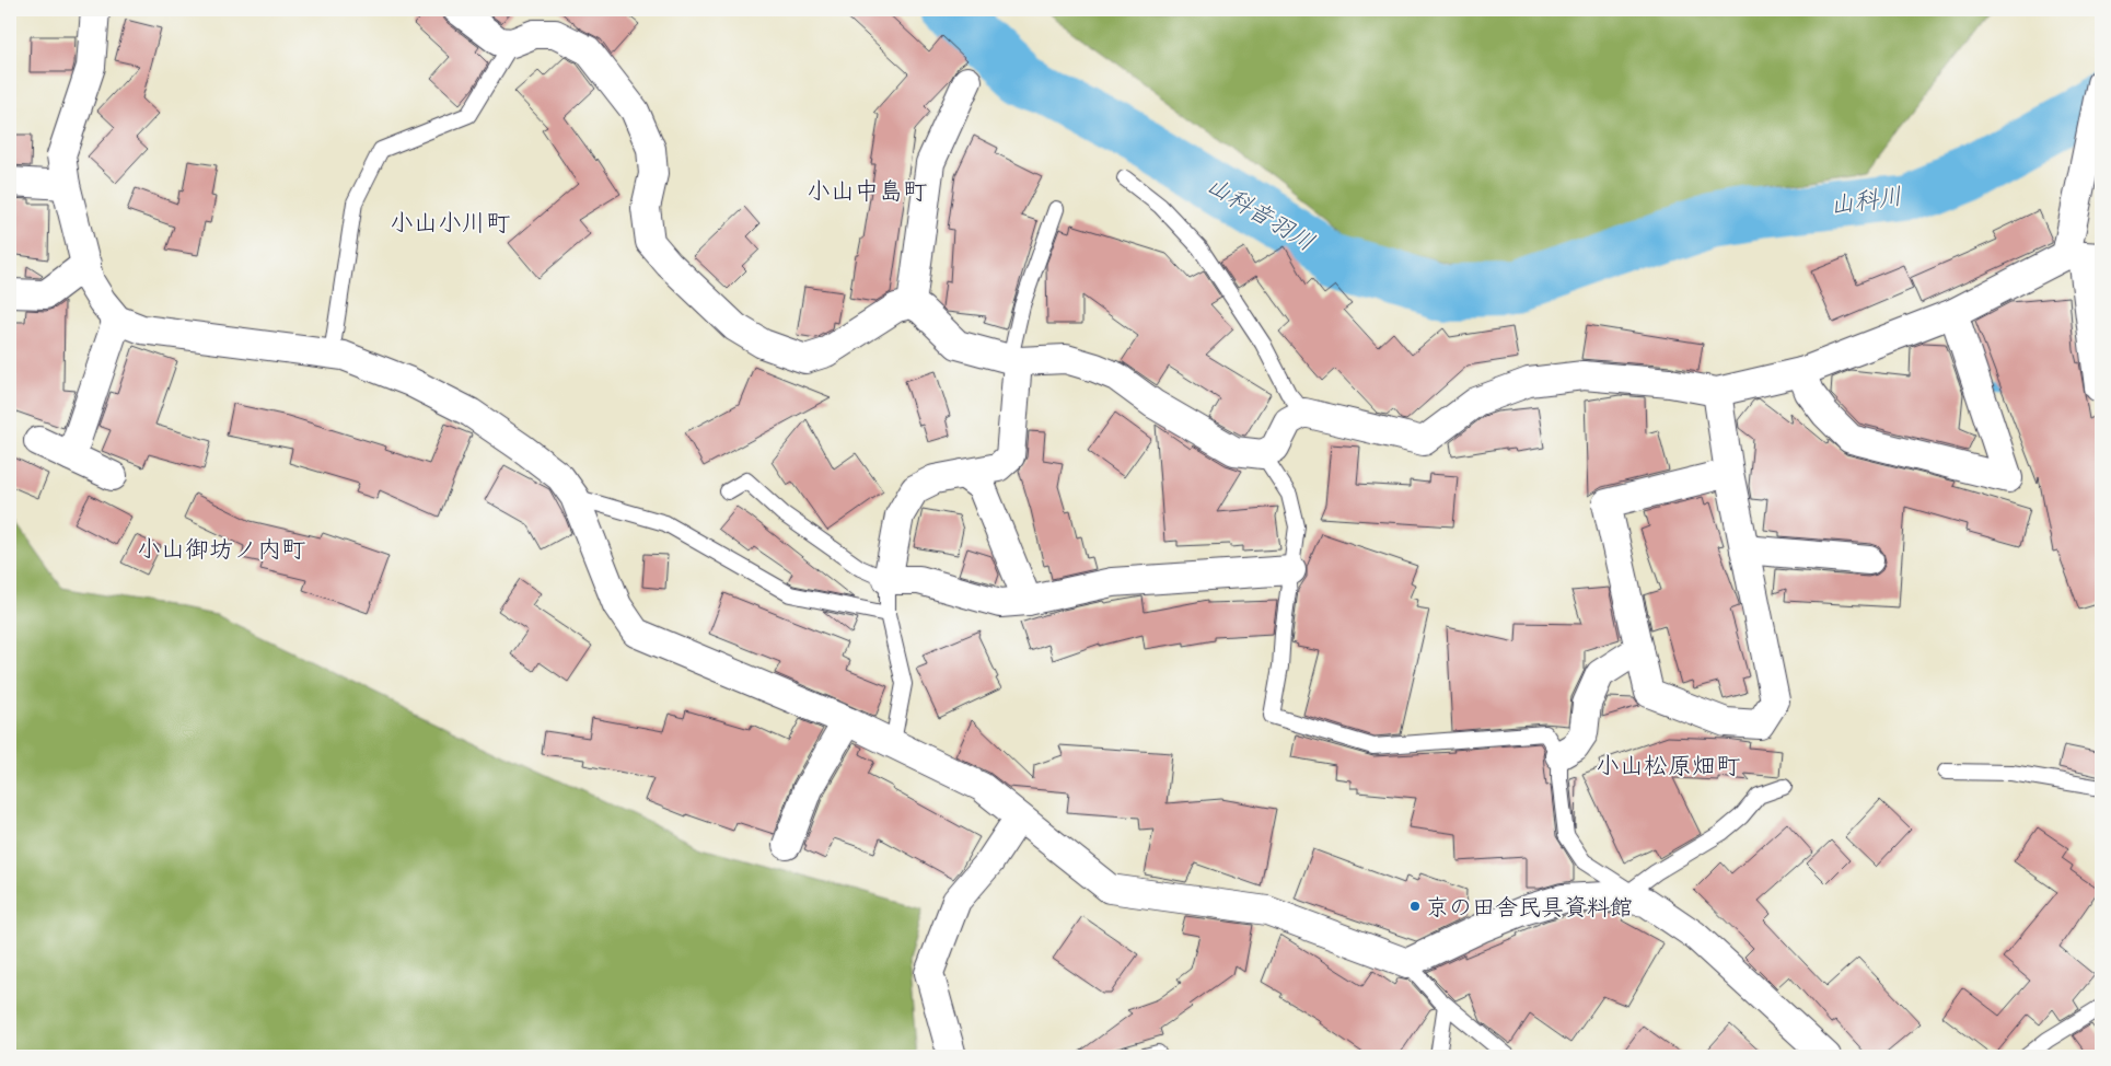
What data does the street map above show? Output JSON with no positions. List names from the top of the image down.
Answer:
{
  "districts": [
    "小山中島町",
    "小山小川町",
    "小山御坊ノ内町",
    "小山松原畑町"
  ],
  "water": ["山科川", "山科音羽川"],
  "places": ["京の田舎民具資料館"]
}
